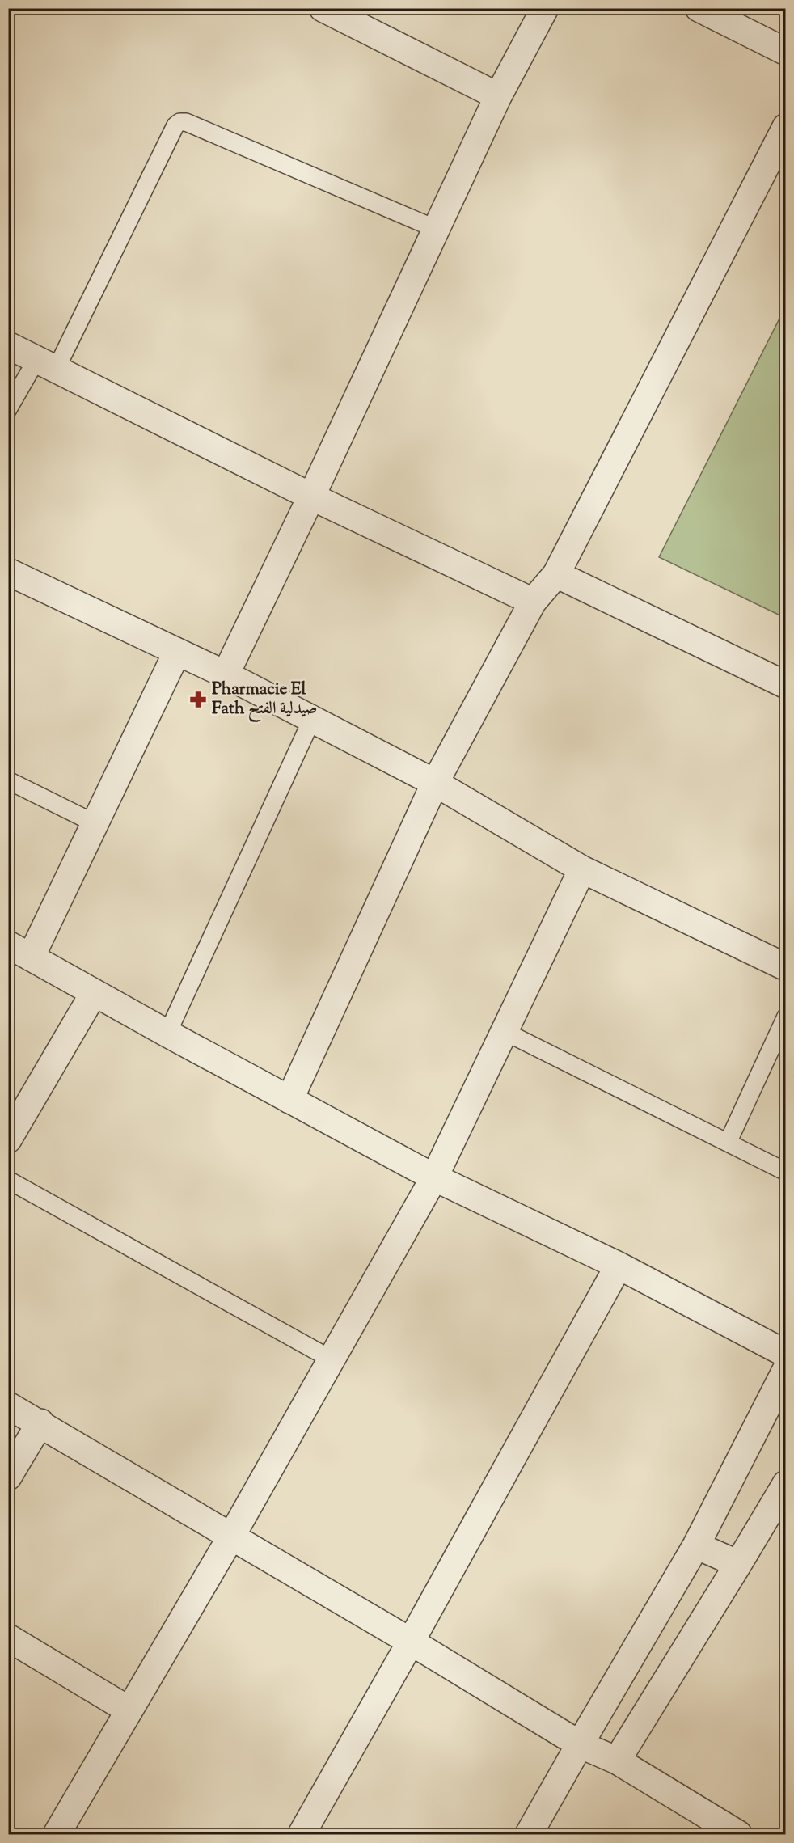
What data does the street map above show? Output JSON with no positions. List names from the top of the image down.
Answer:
{
  "places": {
    "pharmacy": ["Pharmacie El Fath صيدلية الفتح"]
  }
}
